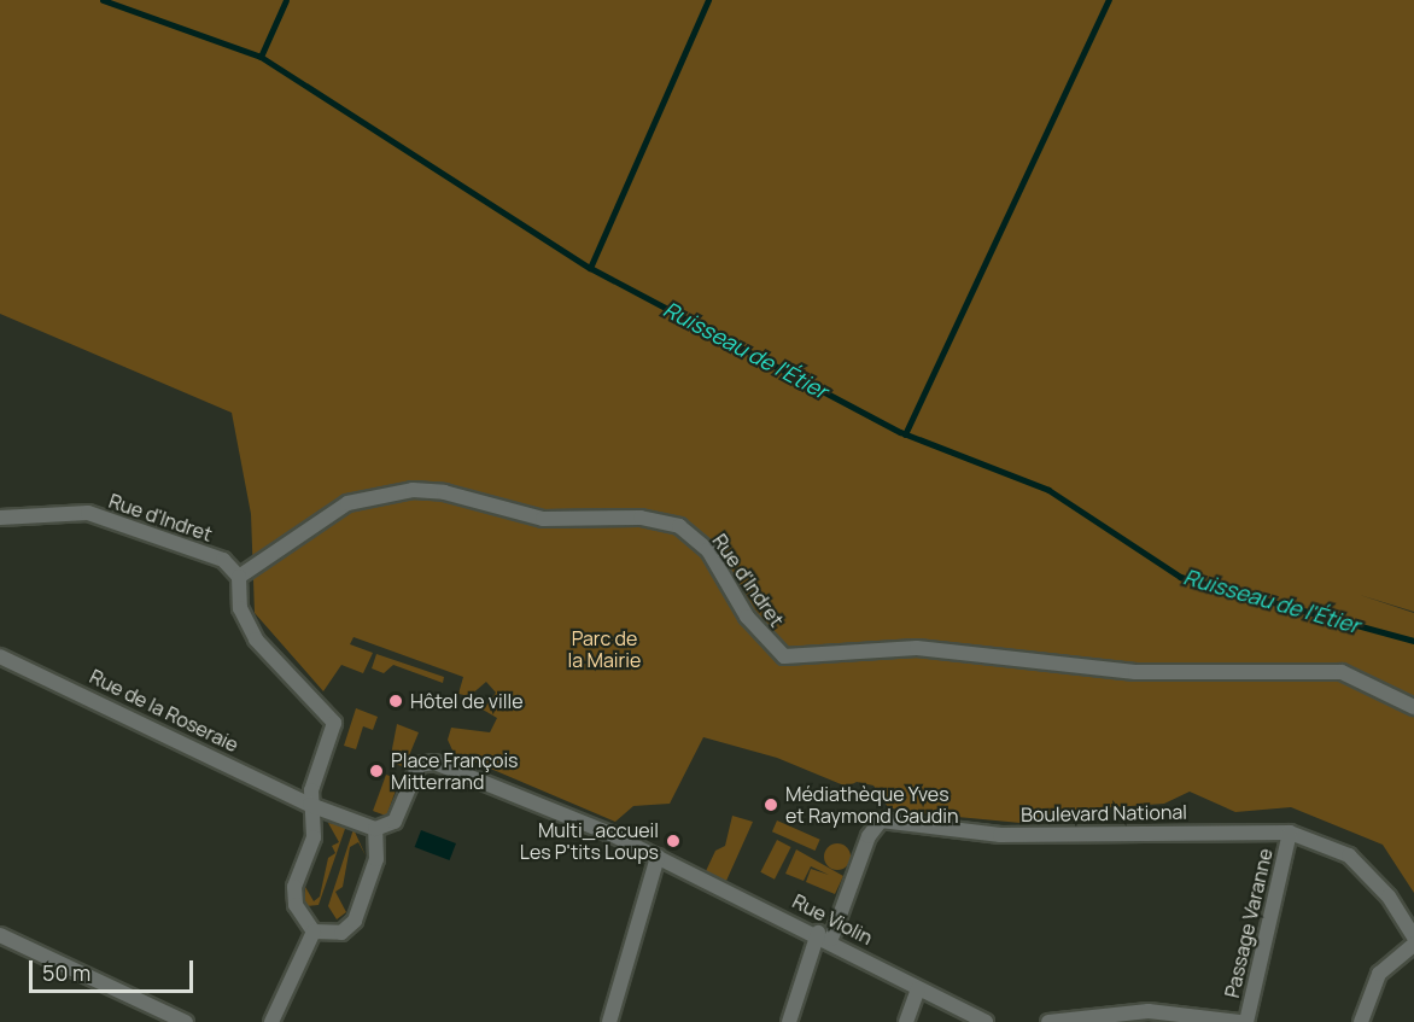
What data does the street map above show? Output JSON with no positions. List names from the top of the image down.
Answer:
{
  "streets": {
    "street": [
      "Rue d'Indret",
      "Rue de la Roseraie",
      "Boulevard National",
      "Rue Violin",
      "Passage Varanne"
    ]
  },
  "crossings": [
    ["Boulevard National", "Rue Violin"],
    ["Boulevard National", "Passage Varanne"]
  ],
  "water": ["Ruisseau de l'Étier"],
  "parks": ["Parc de la Mairie"],
  "places": [
    "Hôtel de ville",
    "Place François Mitterrand",
    "Médiathèque Yves et Raymond Gaudin",
    "Multi_accueil Les P'tits Loups"
  ],
  "scale_bar": "50 m"
}
